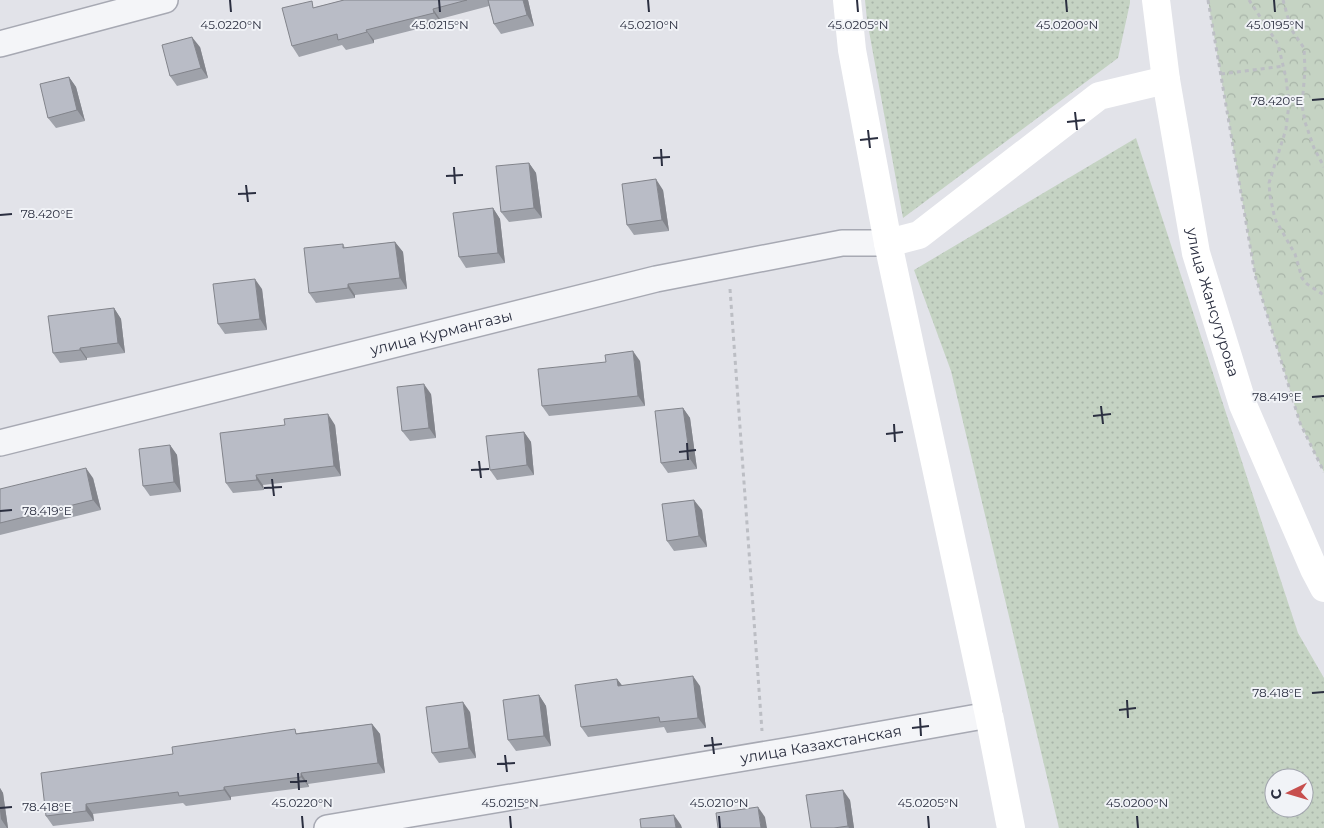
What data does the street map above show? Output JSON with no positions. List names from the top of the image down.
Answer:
{
  "streets": {
    "main road": ["улица Жансугурова"],
    "street": ["улица Курмангазы", "улица Казахстанская"]
  },
  "north": "left",
  "coordinates": [
    "45.0220°N",
    "45.0215°N",
    "45.0210°N",
    "45.0205°N",
    "45.0200°N",
    "45.0195°N",
    "78.420°E",
    "78.419°E",
    "78.418°E"
  ]
}
